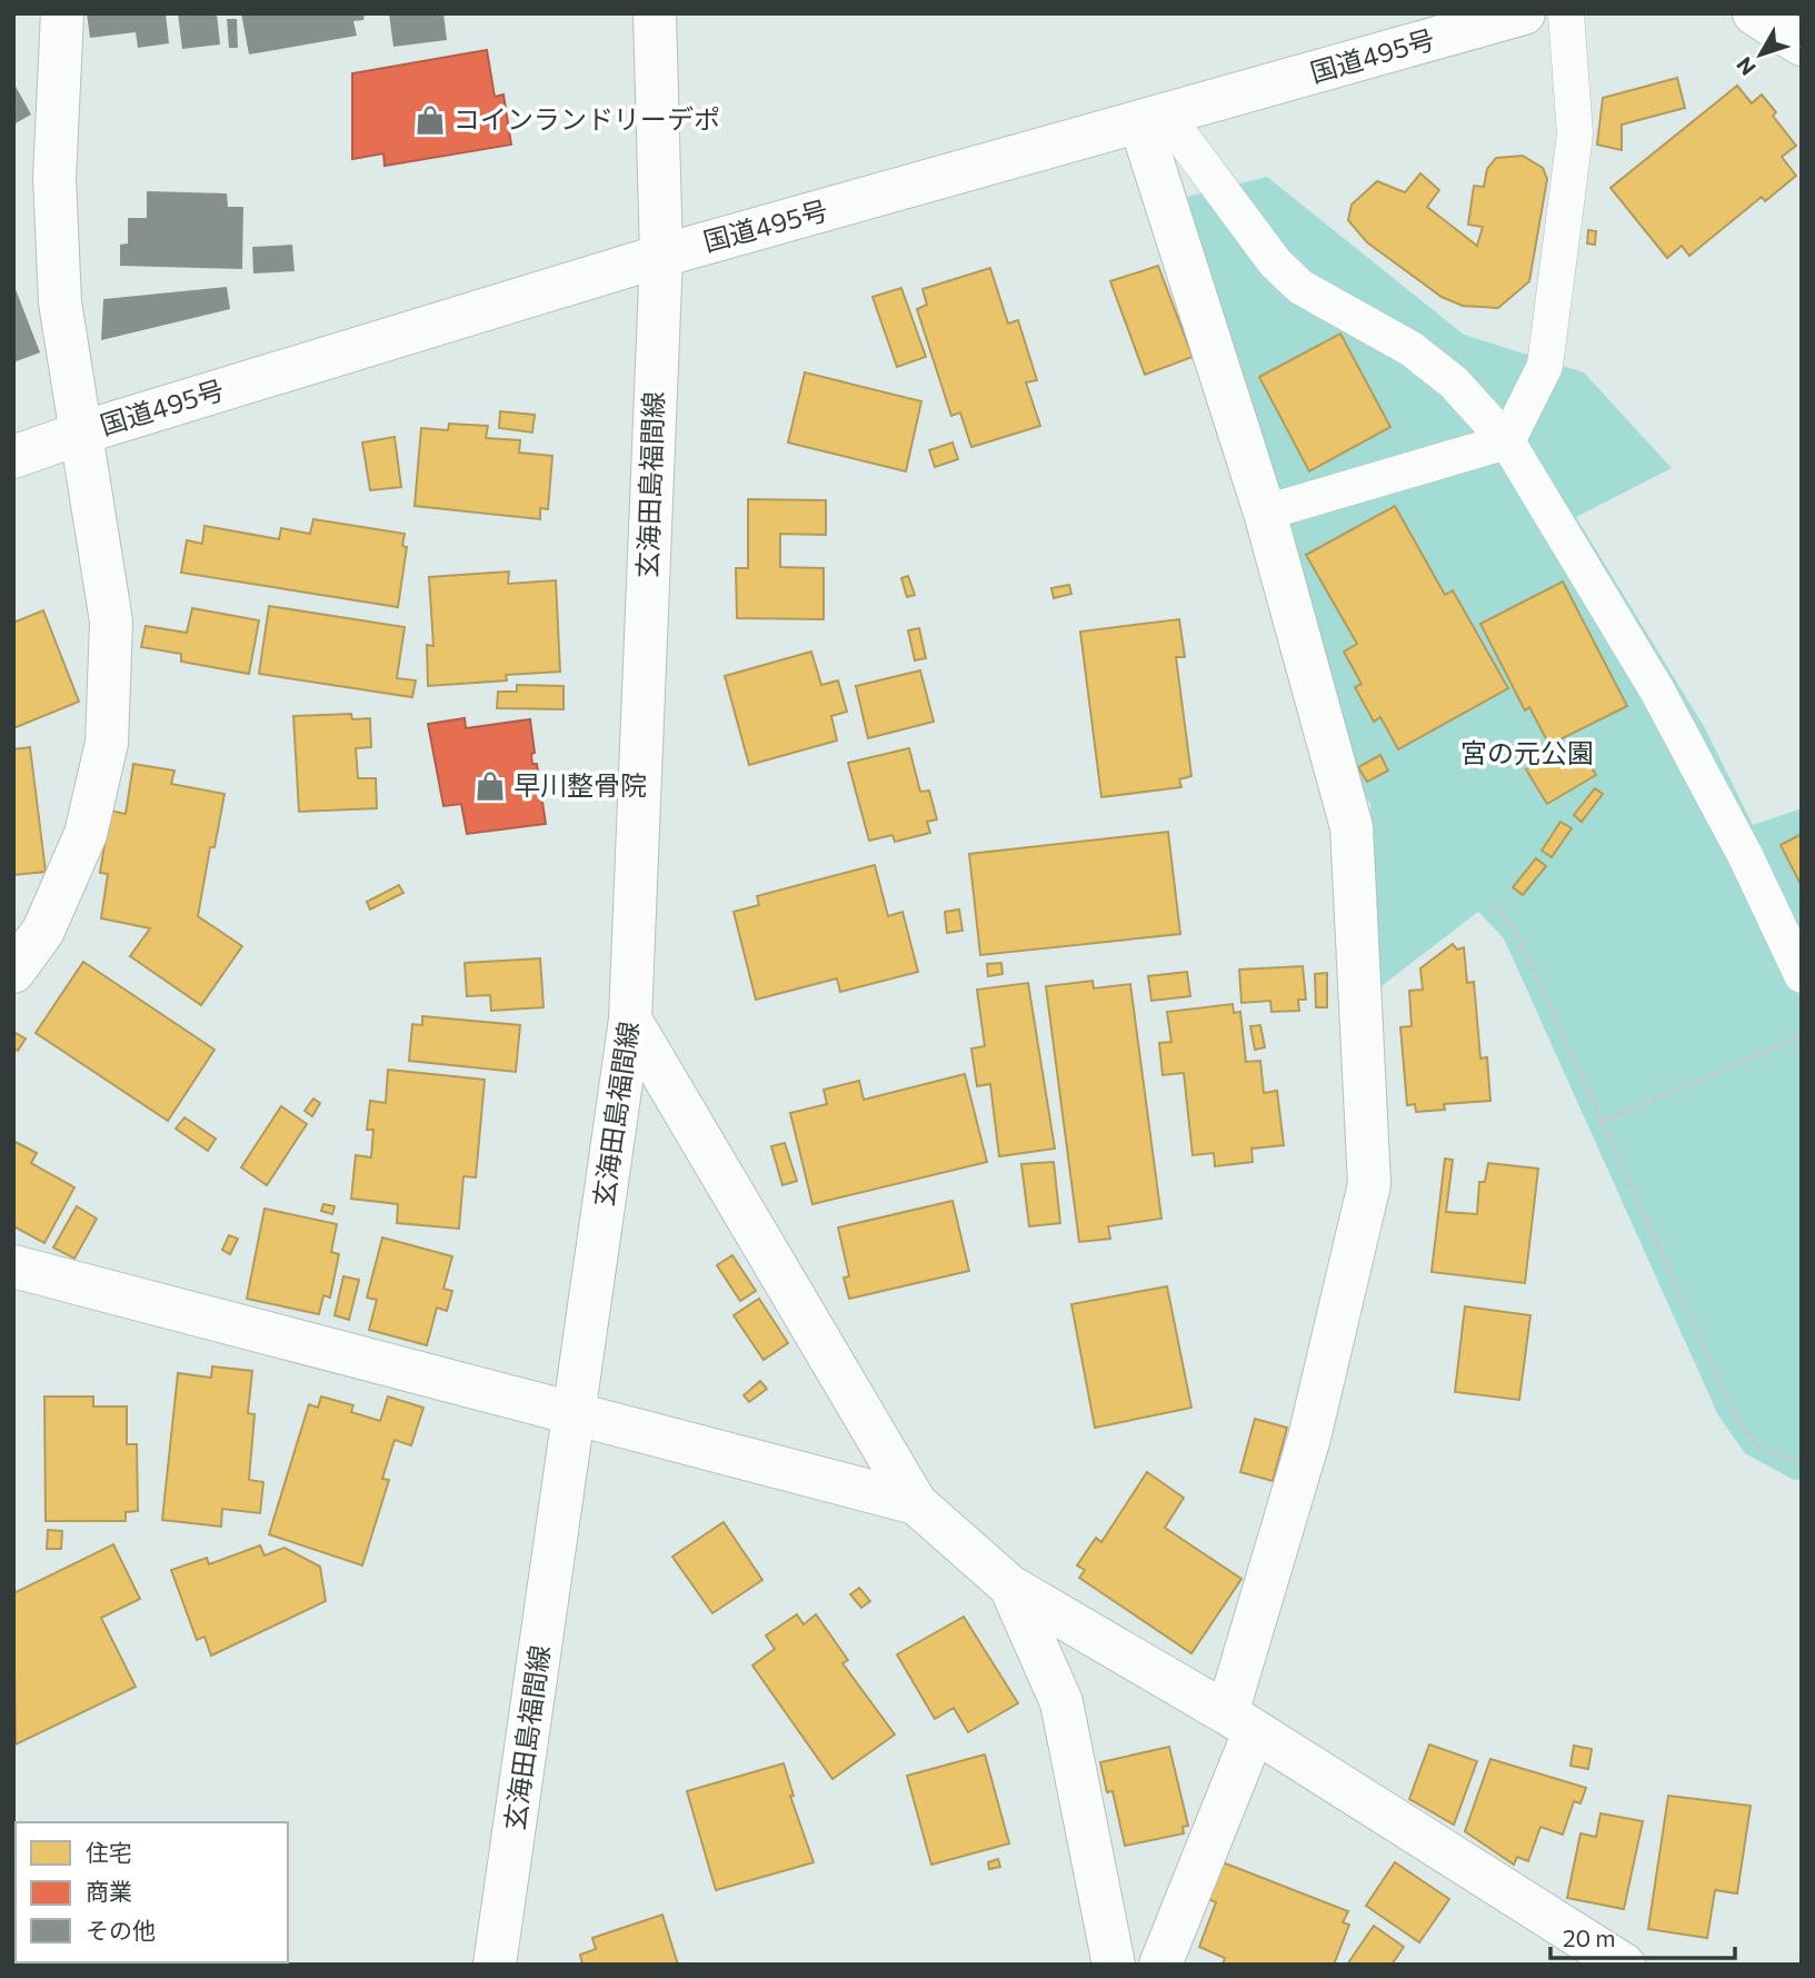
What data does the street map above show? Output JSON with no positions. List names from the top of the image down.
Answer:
{
  "streets": {
    "main road": ["国道495号", "玄海田島福間線"]
  },
  "crossings": [
    ["国道495号", "玄海田島福間線"]
  ],
  "parks": ["宮の元公園"],
  "places": {
    "shop": ["コインランドリーデポ", "早川整骨院"]
  },
  "legend": ["住宅", "商業", "その他"],
  "scale_bar": "20 m",
  "north": "bottom left"
}
